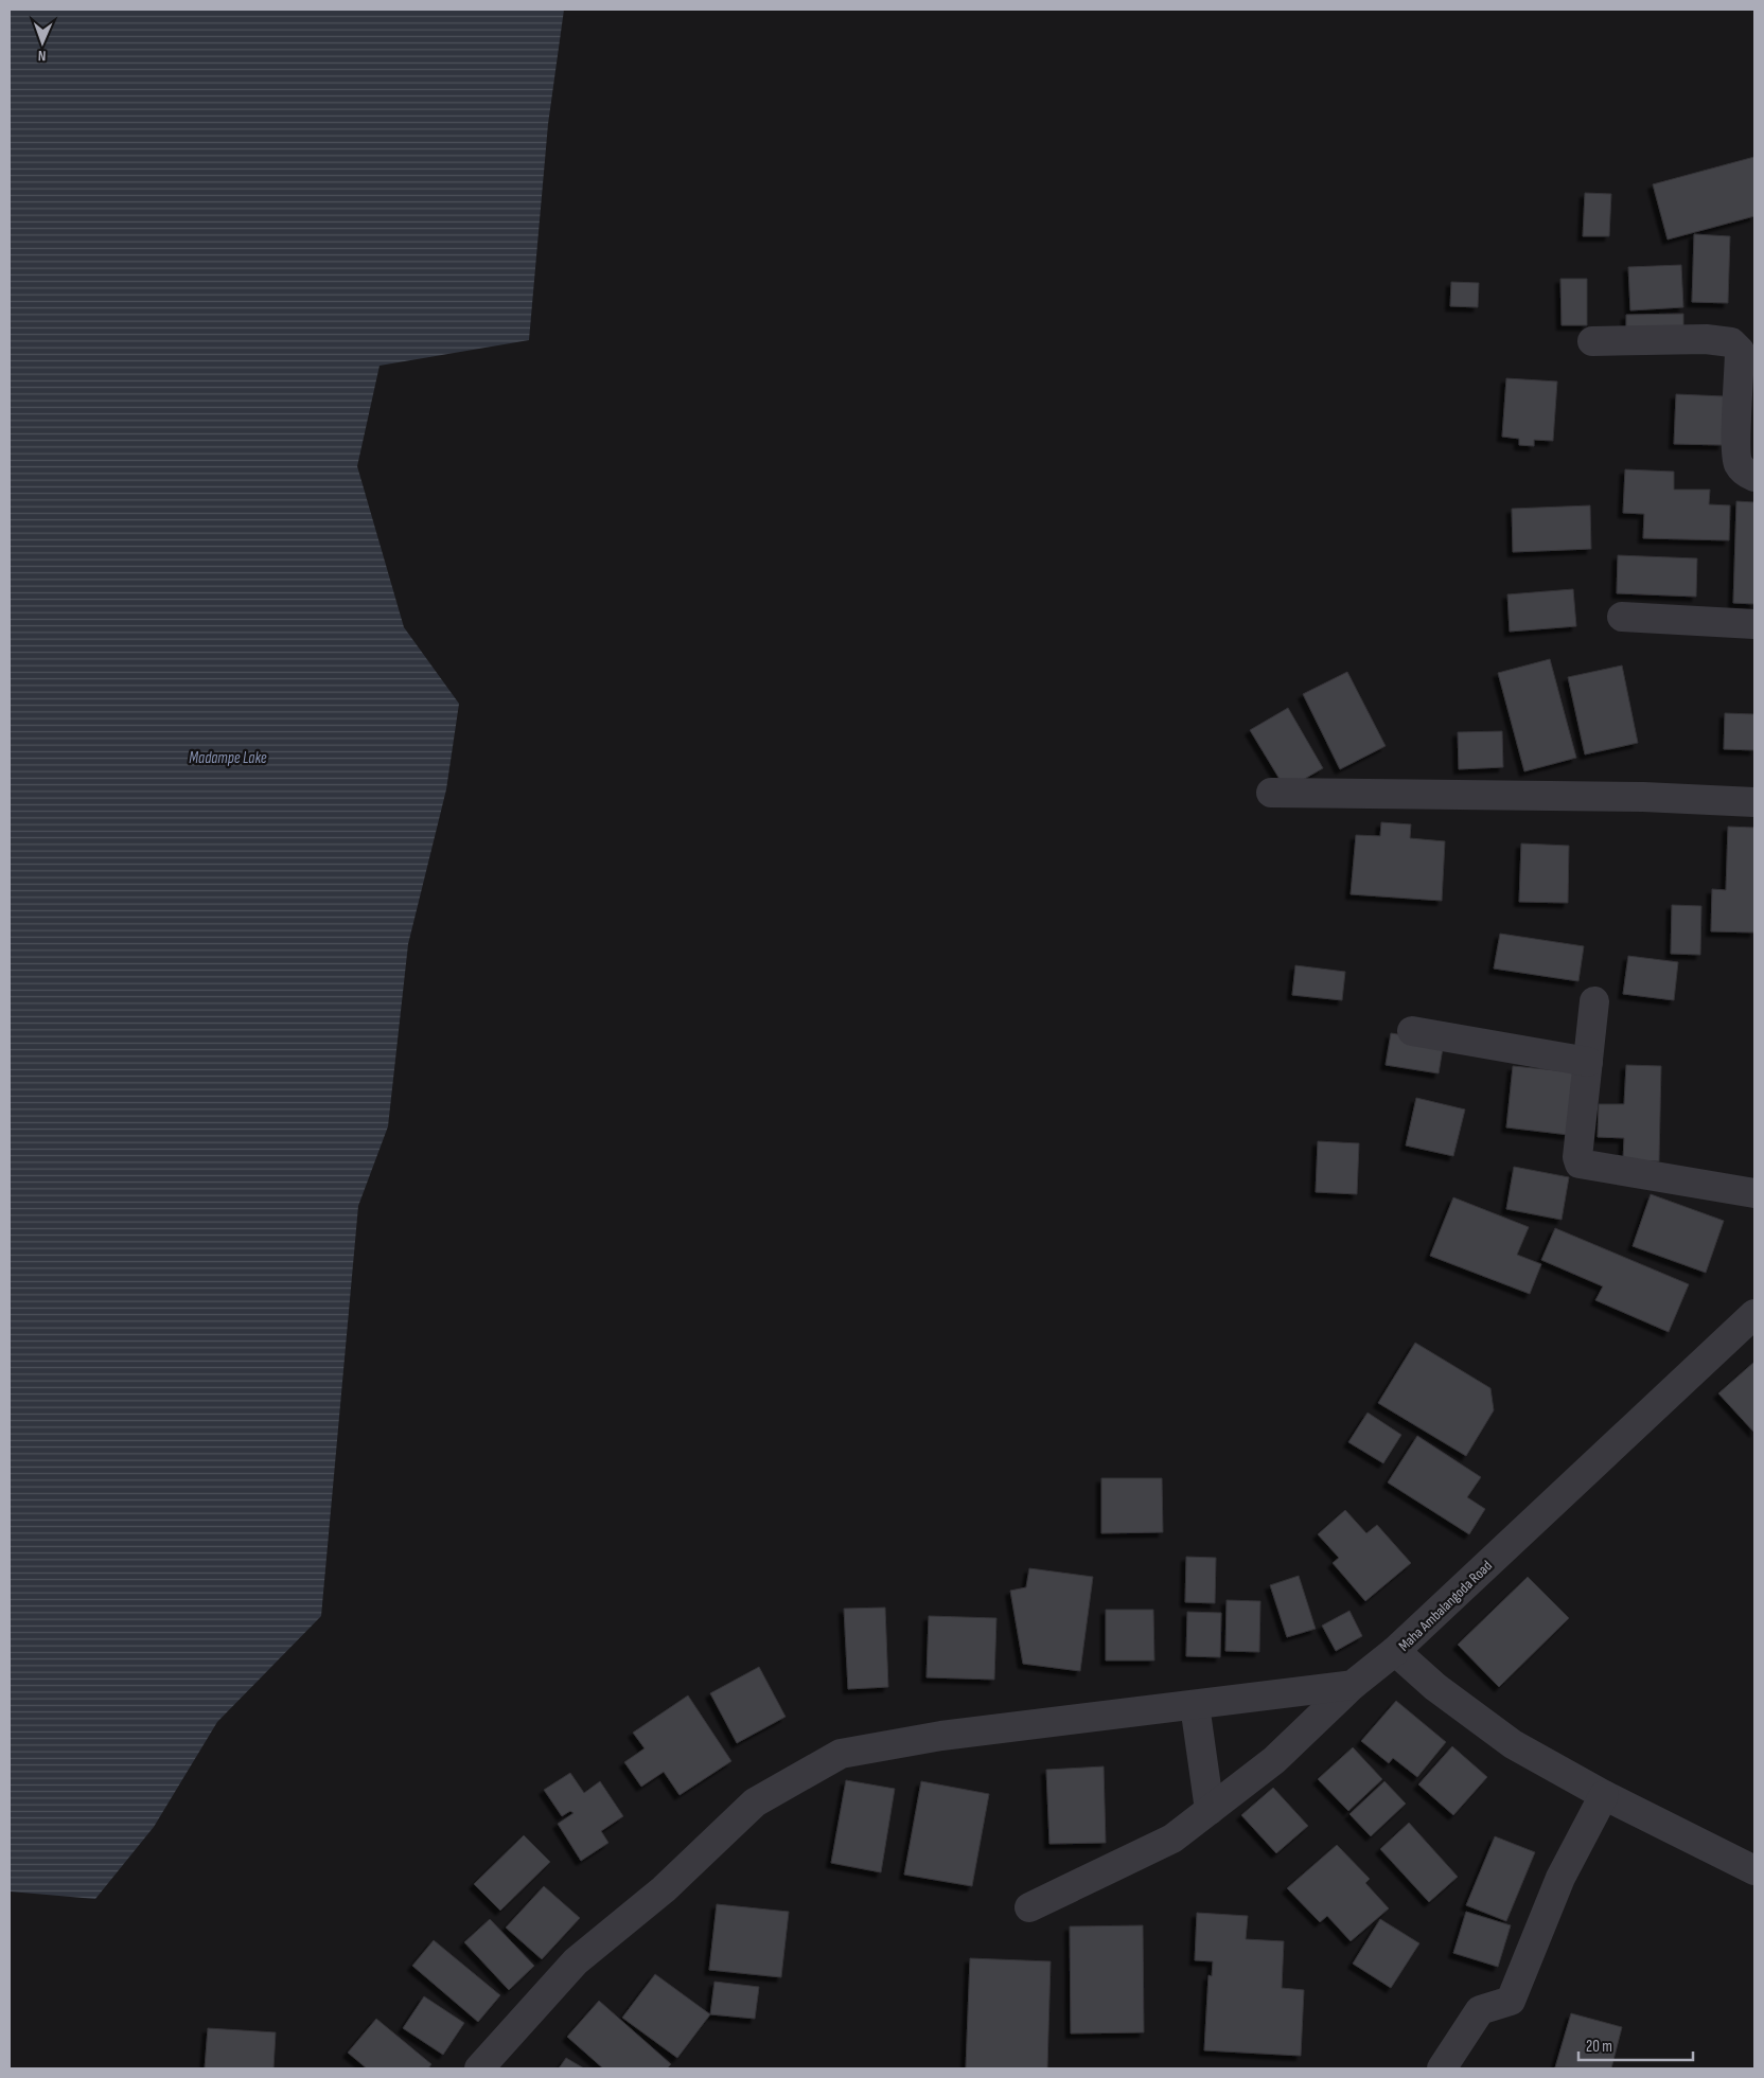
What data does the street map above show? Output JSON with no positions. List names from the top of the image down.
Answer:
{
  "streets": {
    "street": ["Maha Ambalangoda Road"]
  },
  "water": ["Madampe Lake"],
  "scale_bar": "20 m",
  "north": "bottom"
}
